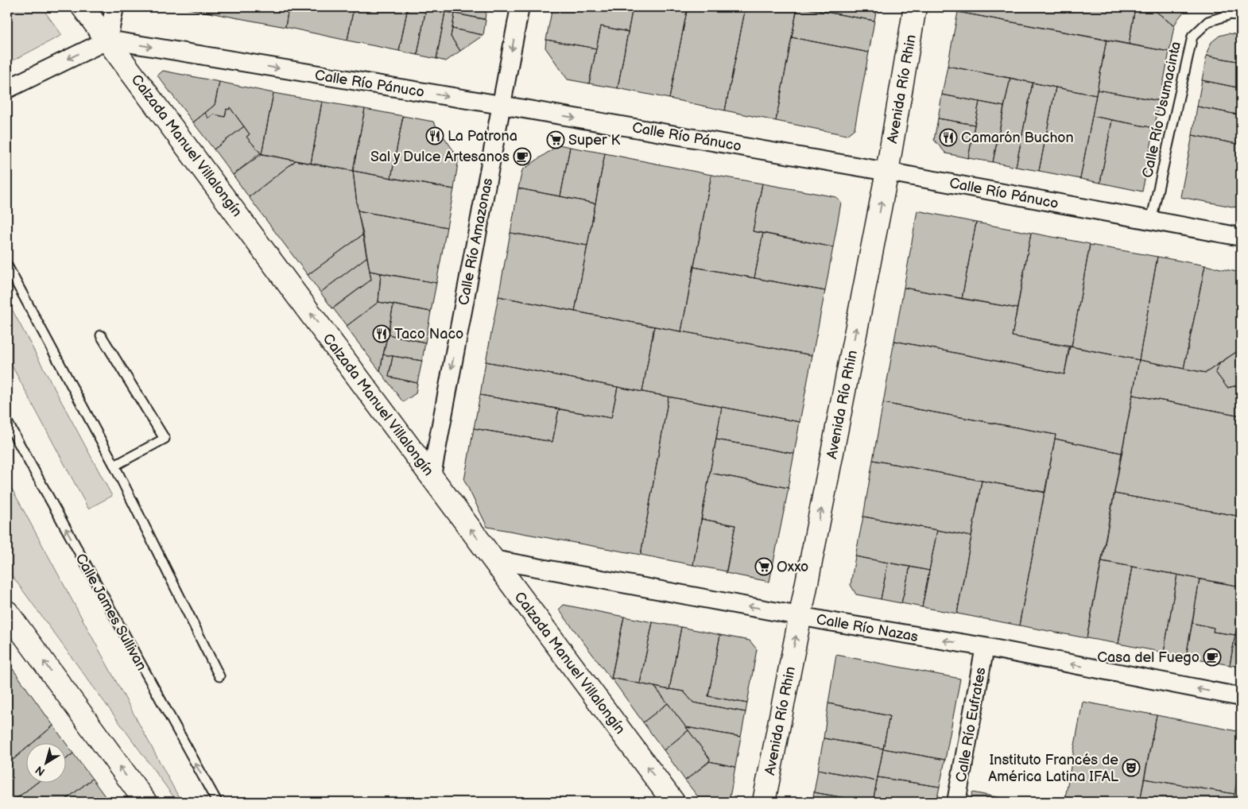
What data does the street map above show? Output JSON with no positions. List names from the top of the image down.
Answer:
{
  "streets": {
    "street": [
      "Calle Río Pánuco",
      "Avenida Río Rhin",
      "Calzada Manuel Villalongín",
      "Calle Río Amazonas",
      "Calle Río Nazas",
      "Calle Río Eufrates"
    ],
    "lane": ["Calle Río Usumacinta", "Calle James Sullivan"]
  },
  "crossings": [
    ["Calle Río Pánuco", "Avenida Río Rhin"],
    ["Calle Río Pánuco", "Calle Río Usumacinta"],
    ["Calle Río Pánuco", "Calzada Manuel Villalongín"],
    ["Calle Río Pánuco", "Calle Río Amazonas"],
    ["Avenida Río Rhin", "Calle Río Nazas"],
    ["Calzada Manuel Villalongín", "Calle Río Amazonas"],
    ["Calzada Manuel Villalongín", "Calle Río Nazas"],
    ["Calle Río Nazas", "Calle Río Eufrates"]
  ],
  "one_way": [
    "Calle Río Pánuco",
    "Avenida Río Rhin",
    "Calzada Manuel Villalongín",
    "Calle Río Amazonas",
    "Calle Río Nazas"
  ],
  "places": {
    "restaurant": ["La Patrona", "Camarón Buchon", "Taco Naco"],
    "supermarket": ["Super K", "Oxxo"],
    "cafe": ["Sal y Dulce Artesanos", "Casa del Fuego"],
    "theatre": ["Instituto Francés de América Latina IFAL"]
  },
  "north": "bottom left"
}
